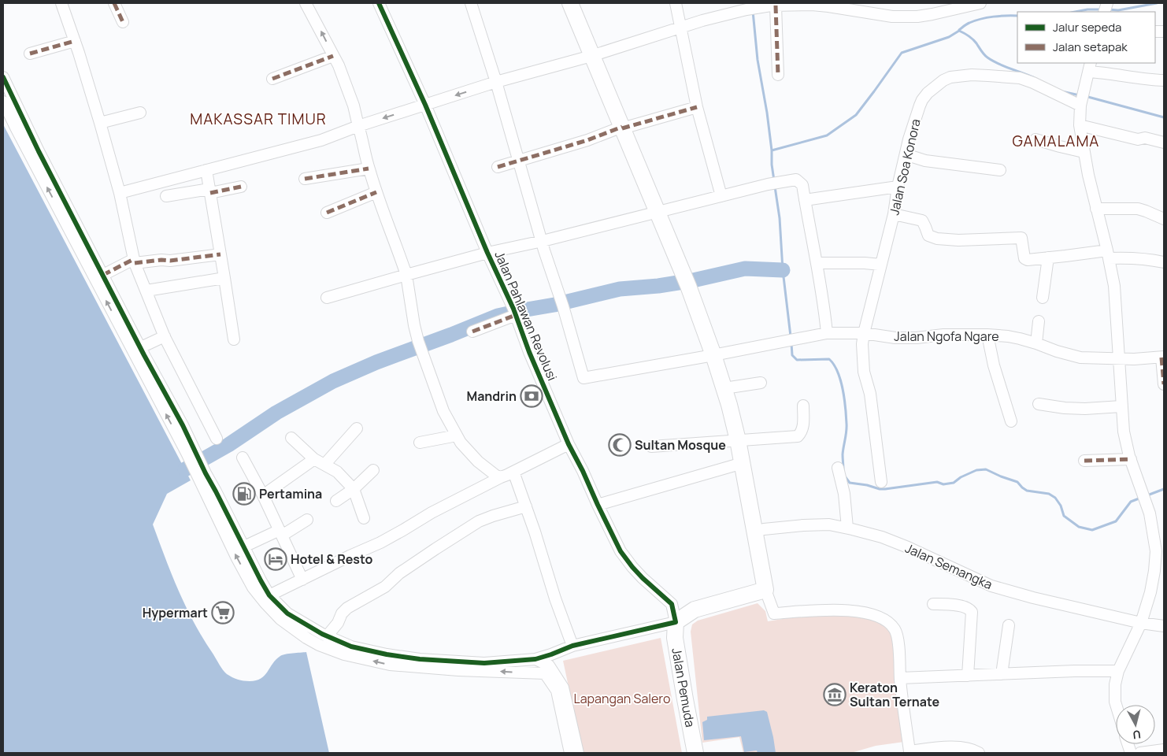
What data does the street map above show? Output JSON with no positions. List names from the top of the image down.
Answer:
{
  "streets": {
    "highway": ["Jalan Pemuda"],
    "street": [
      "Jalan Soa Konora",
      "Jalan Pahlawan Revolusi",
      "Jalan Ngofa Ngare",
      "Jalan Semangka"
    ]
  },
  "crossings": [
    ["Jalan Soa Konora", "Jalan Ngofa Ngare"]
  ],
  "districts": ["MAKASSAR TIMUR", "GAMALAMA"],
  "parks": ["Lapangan Salero"],
  "places": {
    "bank": ["Mandrin"],
    "mosque": ["Sultan Mosque"],
    "fuel station": ["Pertamina"],
    "hotel": ["Hotel & Resto"],
    "supermarket": ["Hypermart"],
    "museum": ["Keraton Sultan Ternate"]
  },
  "legend": ["Jalur sepeda", "Jalan setapak"],
  "north": "bottom"
}
